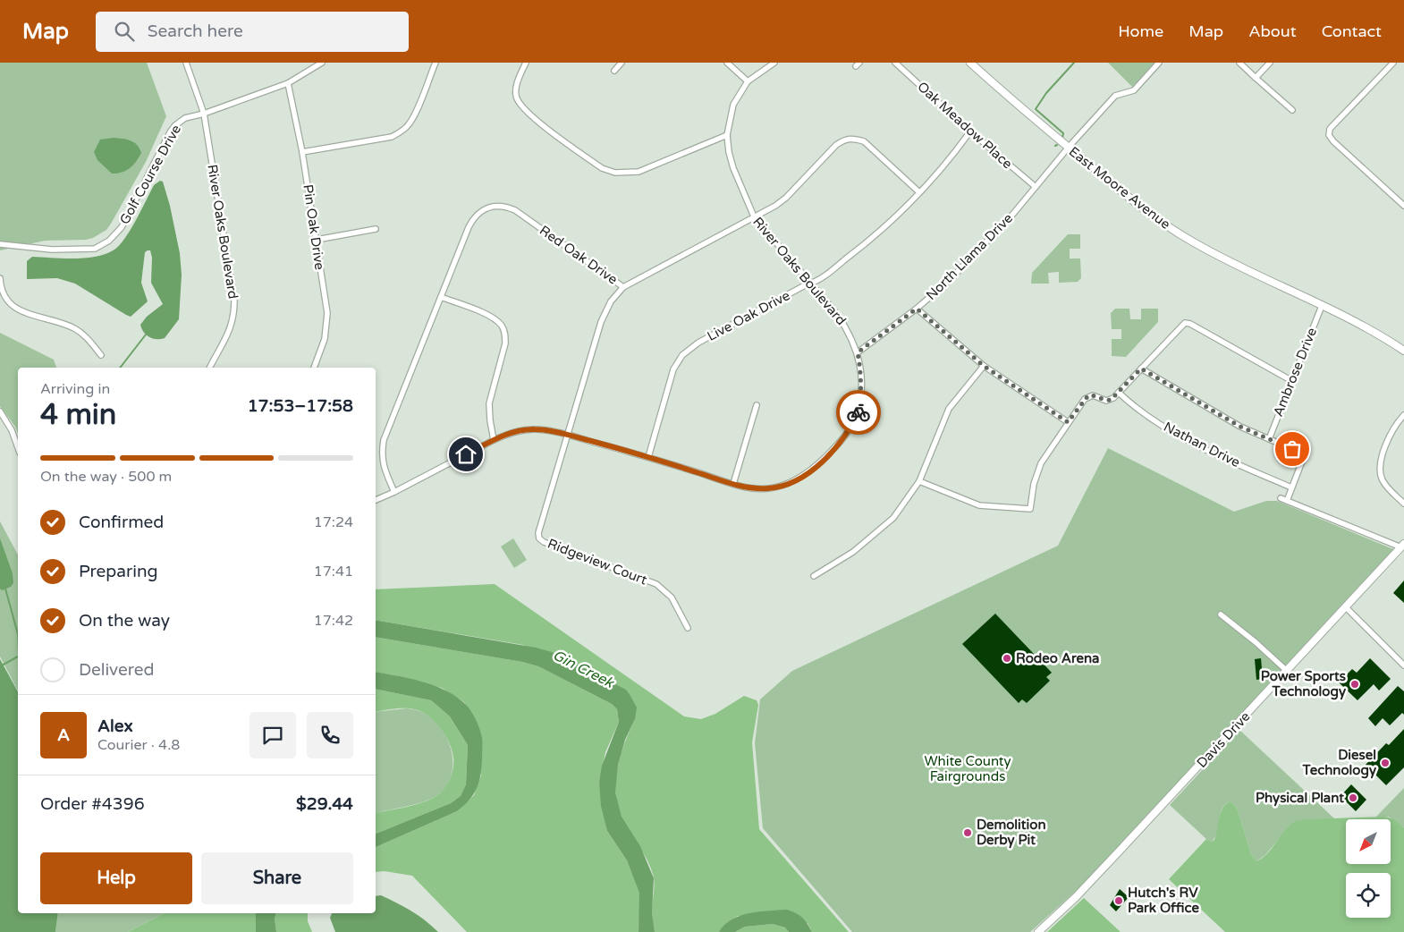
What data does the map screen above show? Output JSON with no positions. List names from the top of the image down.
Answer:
{
  "streets": {
    "street": [
      "Oak Meadow Place",
      "Golf Course Drive",
      "East Moore Avenue",
      "Pin Oak Drive",
      "River Oaks Boulevard",
      "Red Oak Drive",
      "North Llama Drive",
      "Live Oak Drive",
      "Ambrose Drive",
      "Nathan Drive",
      "Ridgeview Court",
      "Davis Drive"
    ]
  },
  "crossings": [
    ["Oak Meadow Place", "North Llama Drive"],
    ["Oak Meadow Place", "Live Oak Drive"],
    ["Golf Course Drive", "Pin Oak Drive"],
    ["Golf Course Drive", "River Oaks Boulevard"],
    ["East Moore Avenue", "North Llama Drive"],
    ["East Moore Avenue", "Ambrose Drive"],
    ["River Oaks Boulevard", "Red Oak Drive"],
    ["River Oaks Boulevard", "North Llama Drive"],
    ["River Oaks Boulevard", "Live Oak Drive"],
    ["River Oaks Boulevard", "Ridgeview Court"],
    ["Red Oak Drive", "Live Oak Drive"]
  ],
  "water": ["Gin Creek"],
  "parks": ["White County Fairgrounds"],
  "places": [
    "Rodeo Arena",
    "Power Sports Technology",
    "Diesel Technology",
    "Physical Plant",
    "Demolition Derby Pit",
    "Hutch's RV Park Office"
  ],
  "north": "bottom left",
  "page": {
    "header": "Map",
    "search": "Search here",
    "nav": [
      "Home",
      "Map",
      "About",
      "Contact"
    ],
    "heading": ["4 min", "Arriving in", "17:53–17:58"],
    "panel": [
      "Alex",
      "Courier · 4.8",
      "Order #4396",
      "$29.44"
    ],
    "bar": "On the way · 500 m",
    "list": [
      ["Confirmed", "17:24"],
      ["Preparing", "17:41"],
      ["On the way", "17:42"],
      "Delivered"
    ],
    "round": "A",
    "buttons": ["Help", "Share"]
  }
}
